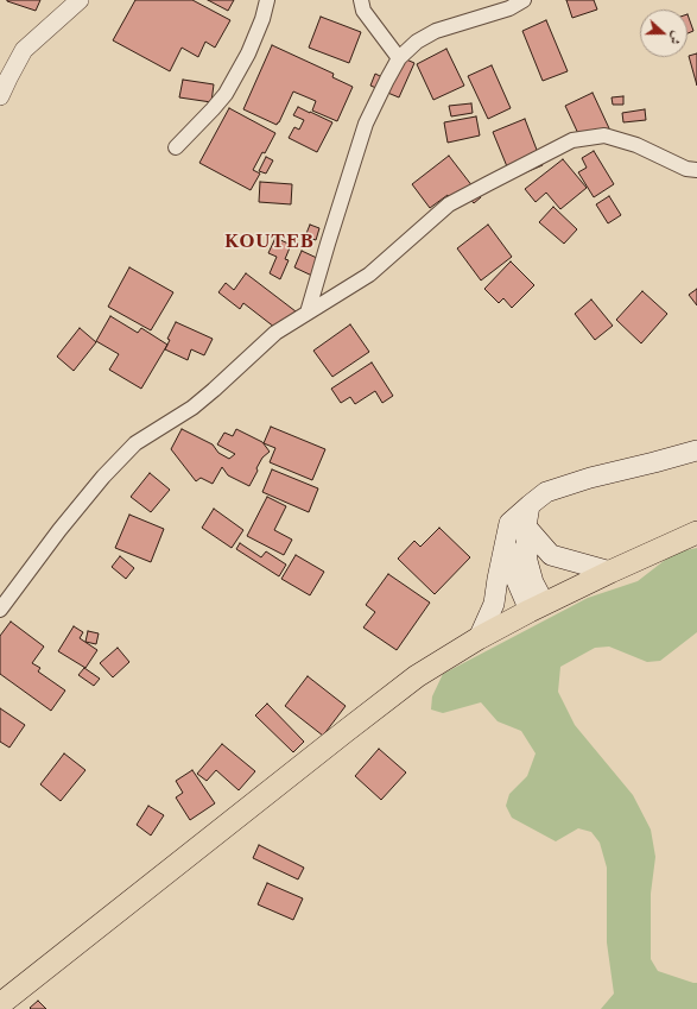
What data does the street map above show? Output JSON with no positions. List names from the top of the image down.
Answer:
{
  "districts": ["KOUTEB"],
  "north": "right"
}
